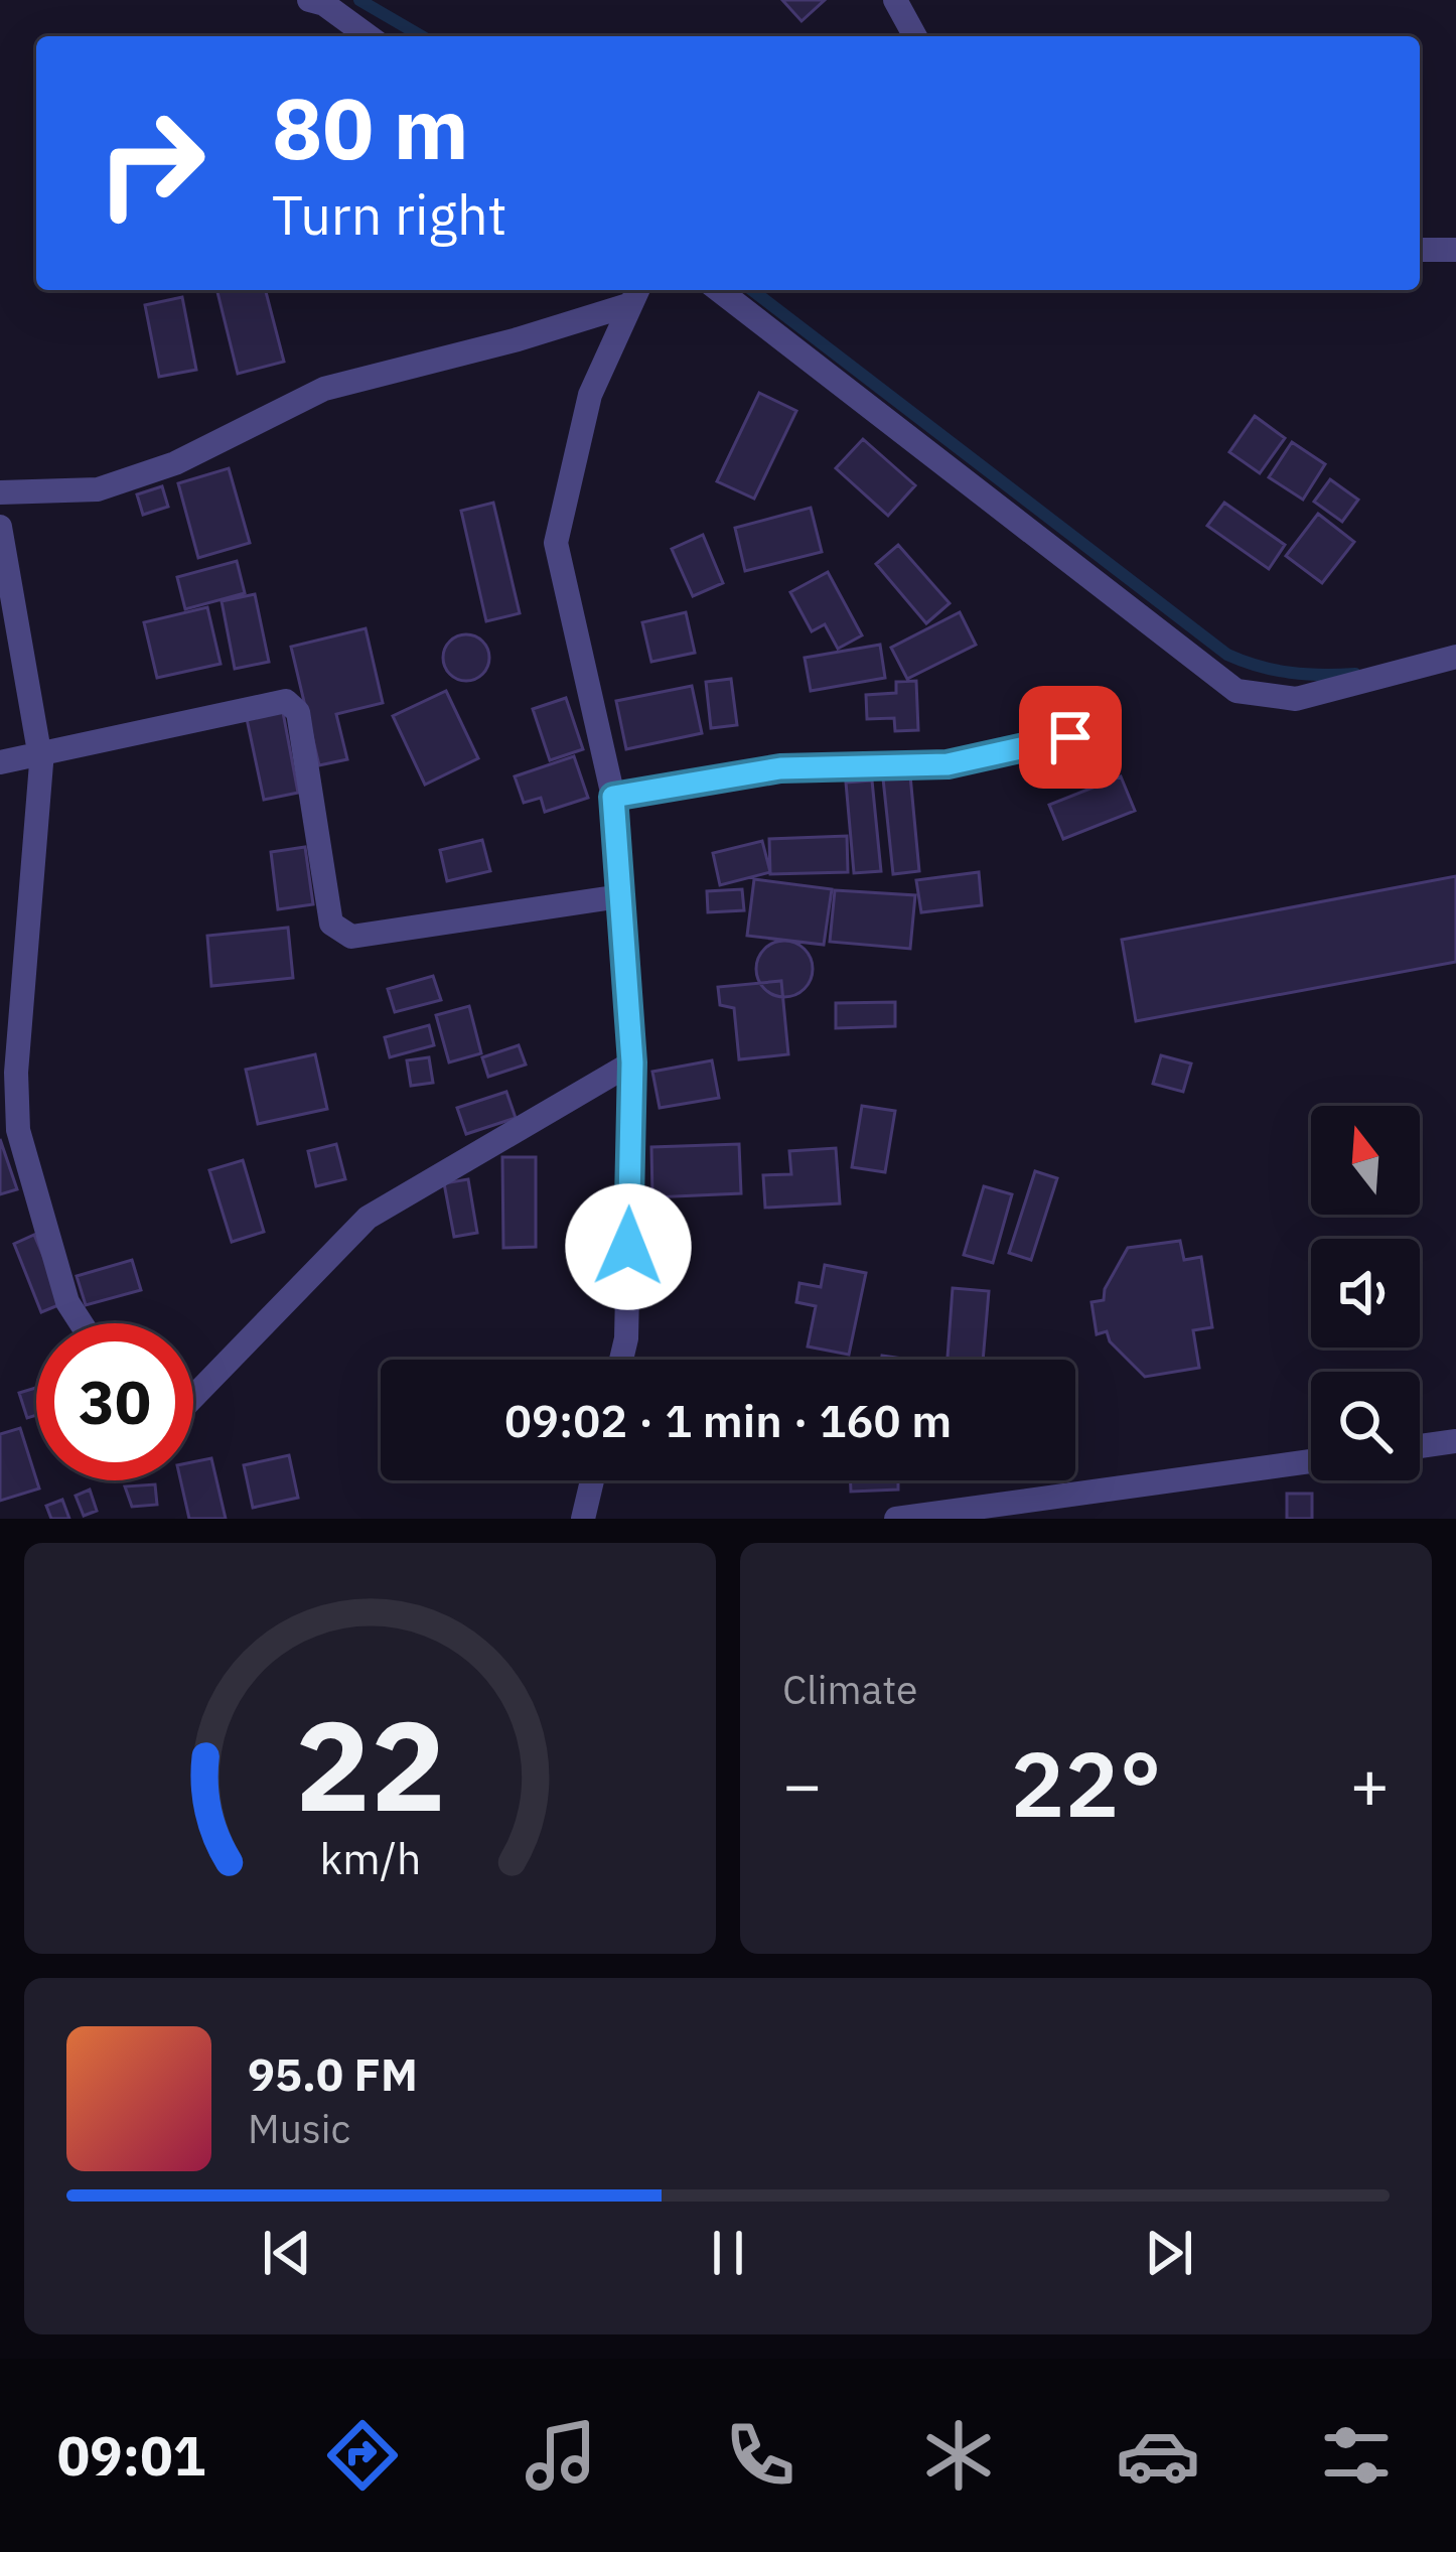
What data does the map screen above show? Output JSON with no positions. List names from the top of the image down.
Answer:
{
  "north": "top",
  "page": {
    "turn": ["80 m", "Turn right"],
    "limit": "30",
    "trip": "09:02 · 1 min · 160 m",
    "tile": "Climate",
    "heat": ["−", "22°", "+"],
    "song": ["95.0 FM", "Music"],
    "tabs": "09:01",
    "gauge": ["22", "km/h"]
  }
}
